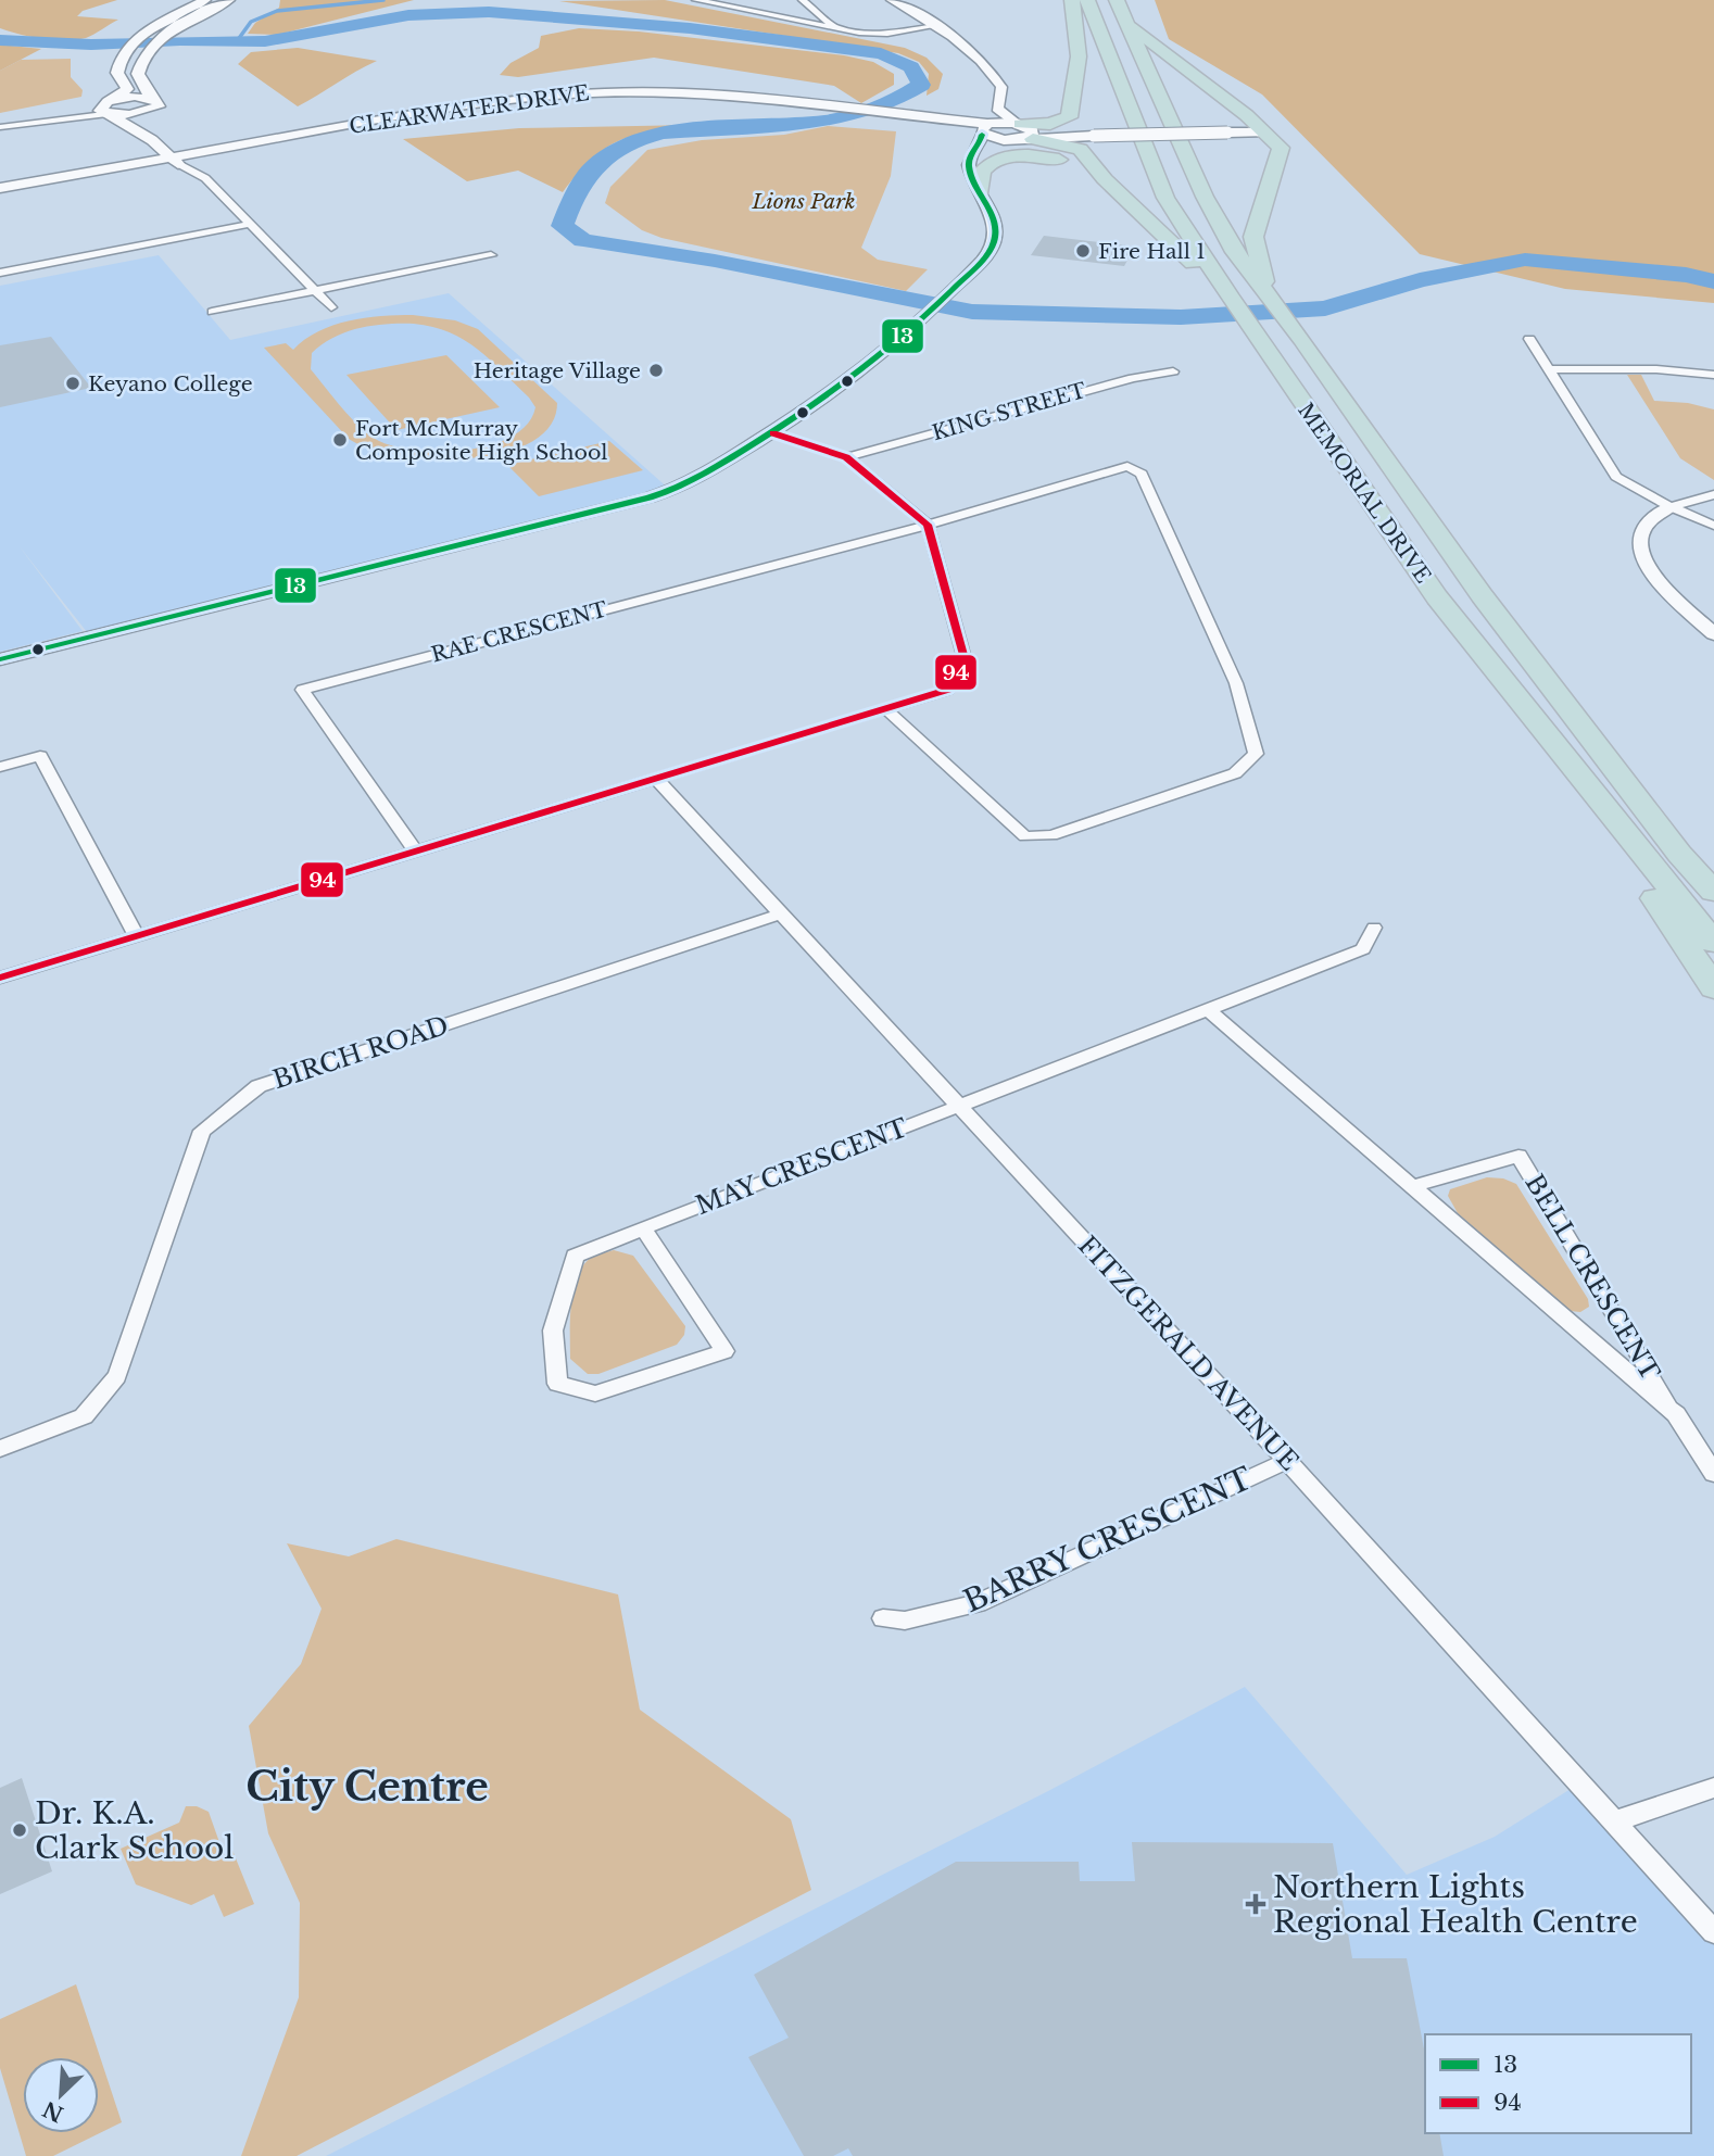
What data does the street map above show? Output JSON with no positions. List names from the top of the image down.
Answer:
{
  "streets": {
    "highway": ["MEMORIAL DRIVE"],
    "main road": ["CLEARWATER DRIVE"],
    "street": [
      "KING STREET",
      "RAE CRESCENT",
      "BIRCH ROAD",
      "MAY CRESCENT",
      "BELL CRESCENT",
      "FITZGERALD AVENUE",
      "BARRY CRESCENT"
    ]
  },
  "crossings": [
    ["BIRCH ROAD", "FITZGERALD AVENUE"],
    ["MAY CRESCENT", "FITZGERALD AVENUE"],
    ["FITZGERALD AVENUE", "BARRY CRESCENT"]
  ],
  "districts": ["City Centre"],
  "parks": ["Lions Park"],
  "places": {
    "other": [
      "Fire Hall 1",
      "Heritage Village",
      "Keyano College",
      "Fort McMurray Composite High School",
      "Dr. K.A. Clark School"
    ],
    "health": ["Northern Lights Regional Health Centre"]
  },
  "lines": ["transit line 13", "transit line 94"],
  "legend": ["13", "94"],
  "north": "bottom left"
}
